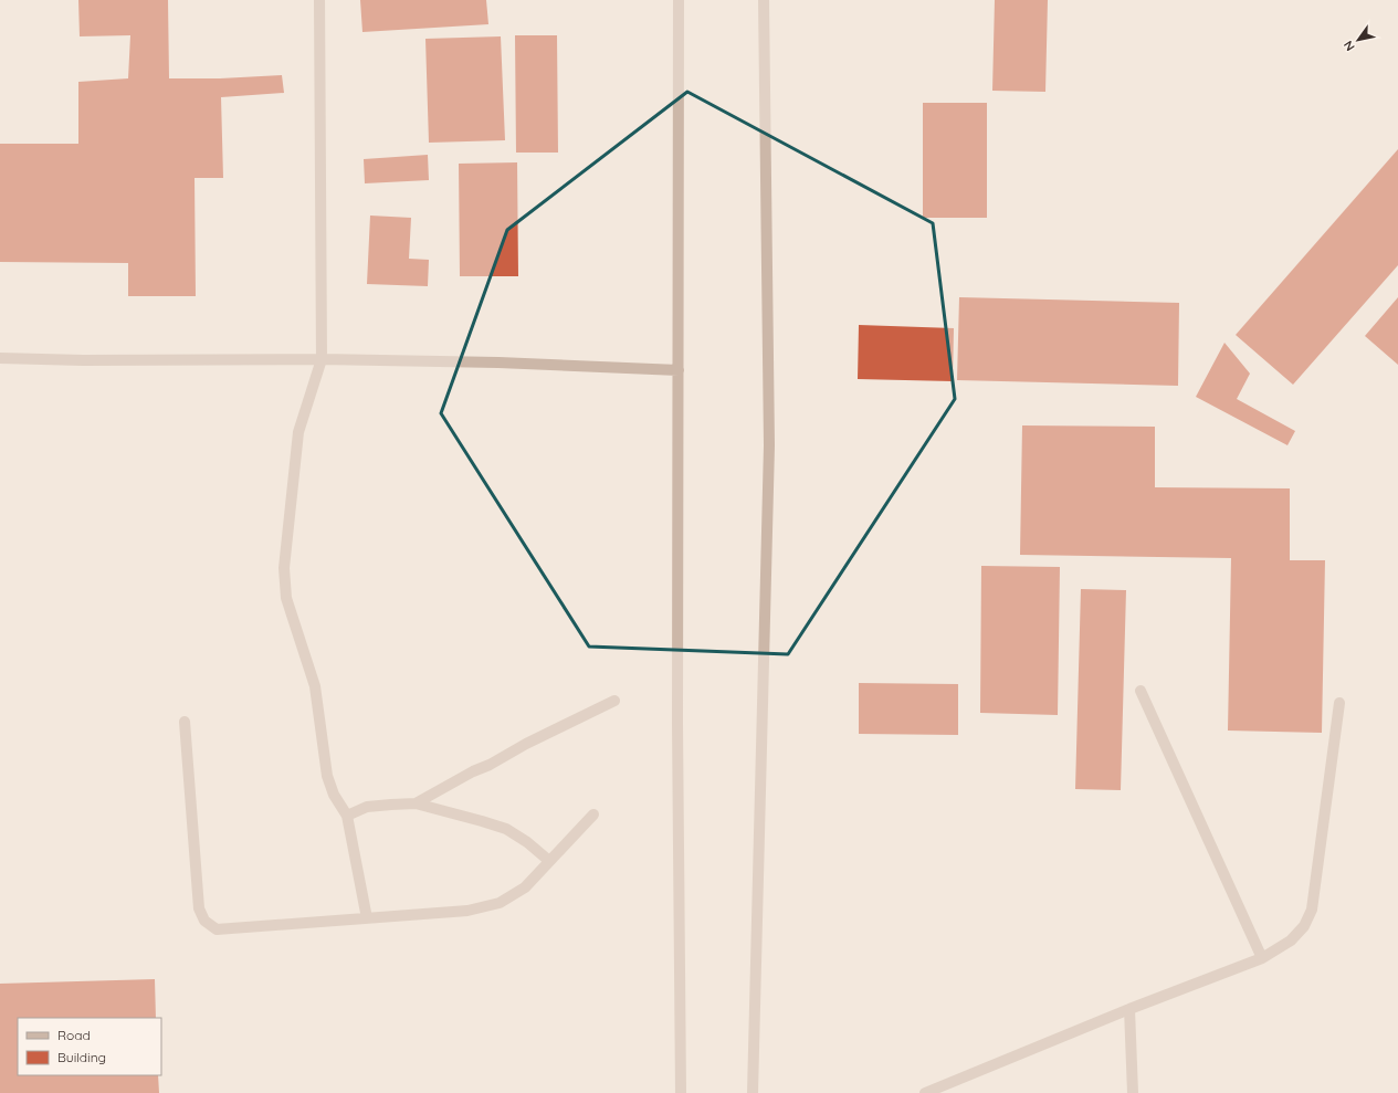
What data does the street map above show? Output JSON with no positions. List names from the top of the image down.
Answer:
{
  "legend": ["Road", "Building"],
  "north": "bottom left"
}
